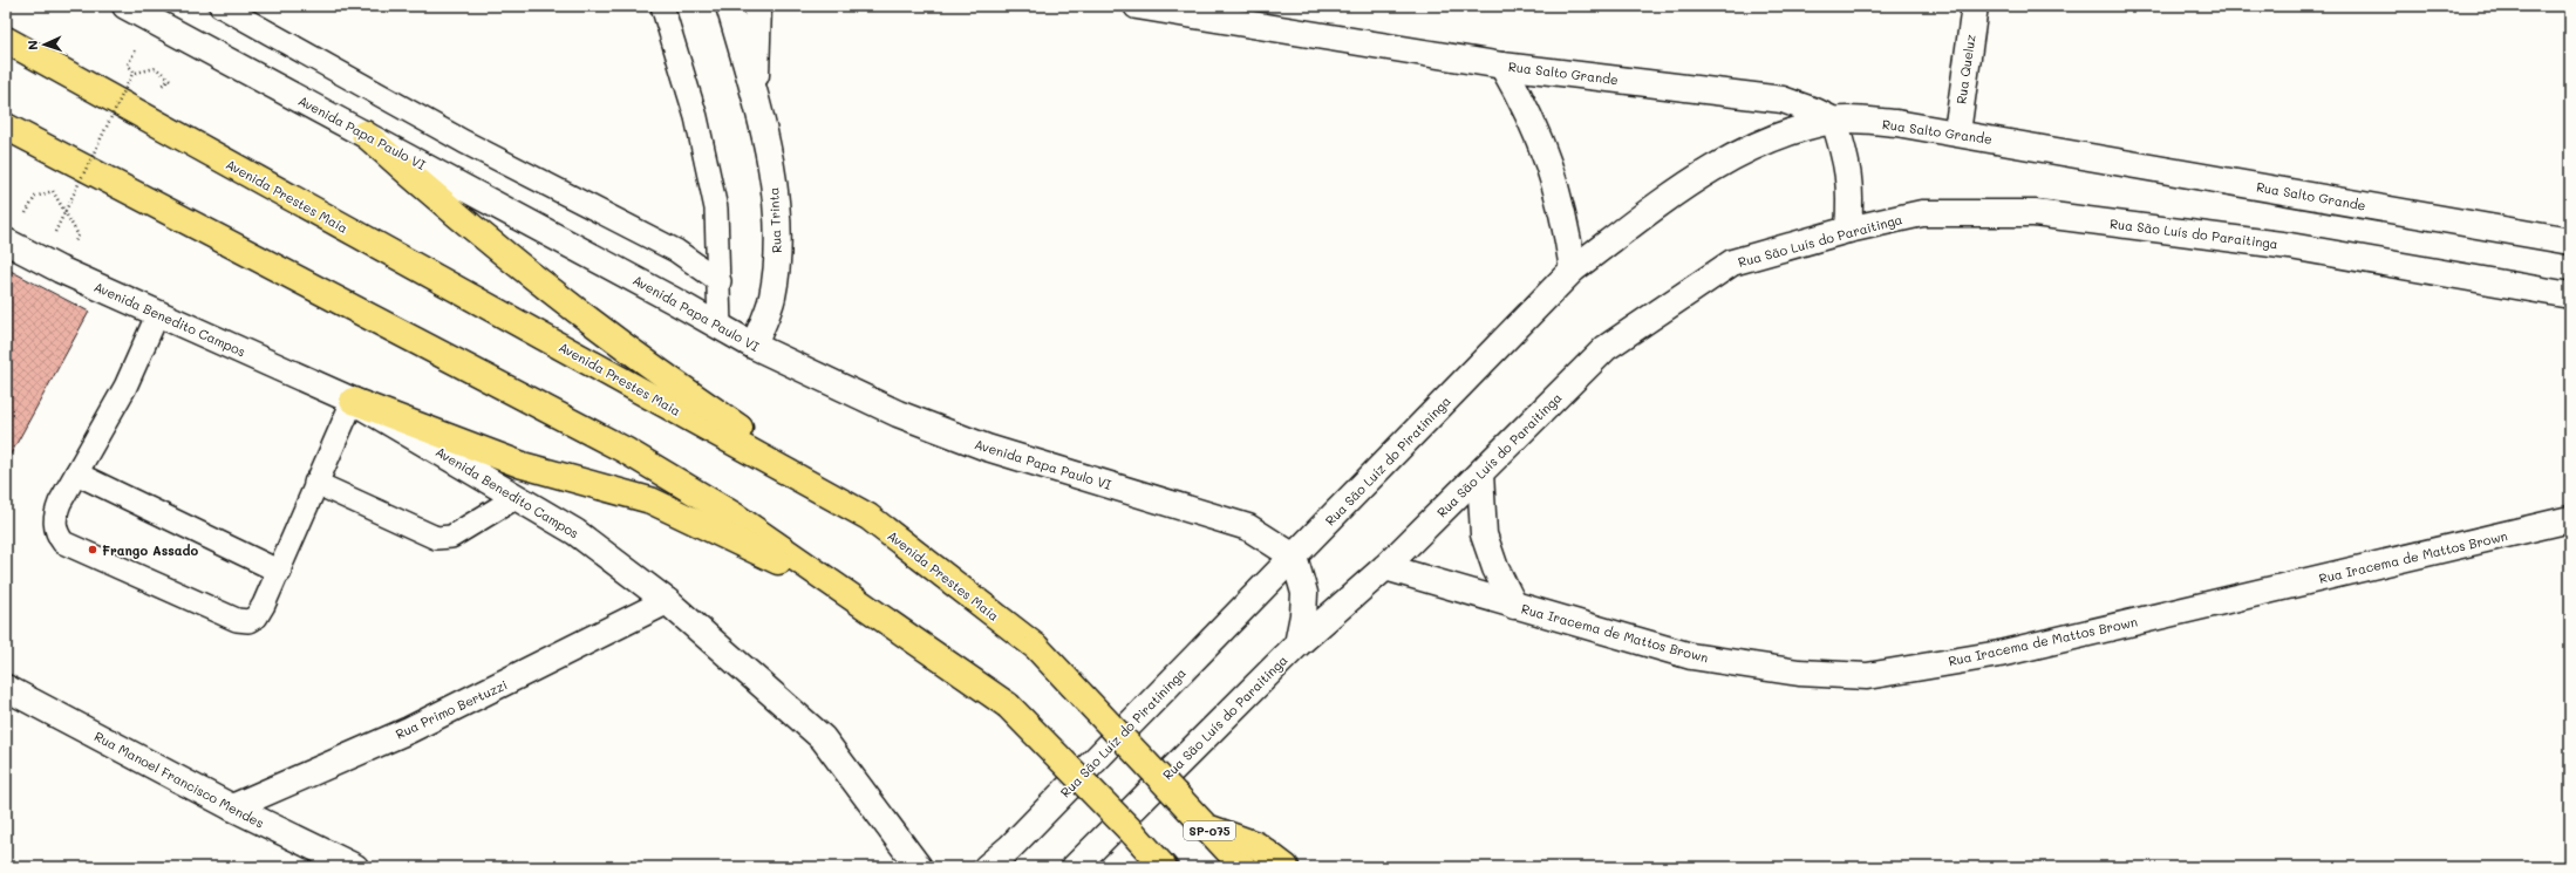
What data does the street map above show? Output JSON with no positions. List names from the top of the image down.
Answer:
{
  "streets": {
    "highway": ["Avenida Prestes Maia", "SP-075"],
    "street": [
      "Rua Queluz",
      "Rua Salto Grande",
      "Avenida Papa Paulo VI",
      "Rua Trinta",
      "Rua São Luís do Paraitinga",
      "Avenida Benedito Campos",
      "Rua São Luíz do Piratininga",
      "Rua Iracema de Mattos Brown",
      "Rua Primo Bertuzzi",
      "Rua Manoel Francisco Mendes"
    ]
  },
  "crossings": [
    ["Rua Queluz", "Rua Salto Grande"],
    ["Rua Salto Grande", "Rua São Luíz do Piratininga"],
    ["Avenida Papa Paulo VI", "Rua Trinta"],
    ["Avenida Papa Paulo VI", "Rua São Luíz do Piratininga"],
    ["Avenida Prestes Maia", "SP-075"],
    ["Rua São Luís do Paraitinga", "Rua Iracema de Mattos Brown"],
    ["Avenida Benedito Campos", "Rua Primo Bertuzzi"],
    ["Rua Primo Bertuzzi", "Rua Manoel Francisco Mendes"]
  ],
  "places": ["Frango Assado"],
  "north": "left"
}
